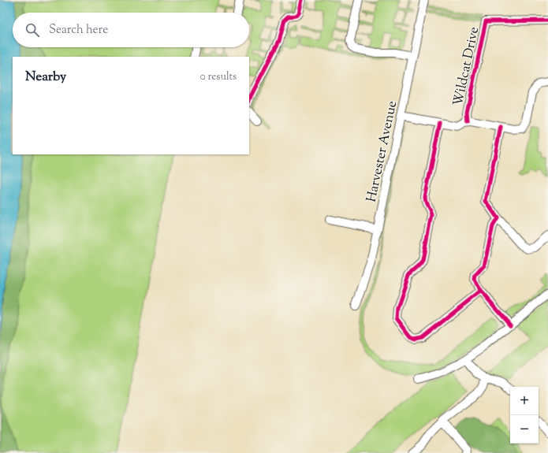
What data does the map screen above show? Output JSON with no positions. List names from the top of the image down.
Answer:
{
  "streets": {
    "street": ["Wildcat Drive", "Harvester Avenue"]
  },
  "page": {
    "search": "Search here",
    "heading": ["Nearby", "0 results"],
    "map_buttons": ["+", "−"]
  }
}
